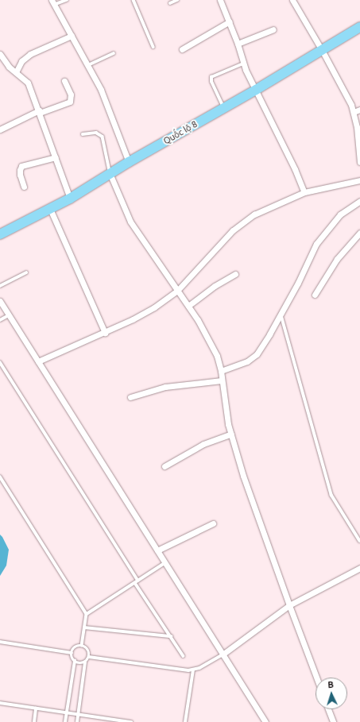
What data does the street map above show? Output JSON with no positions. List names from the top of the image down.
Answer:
{
  "streets": {
    "highway": ["Quốc lộ 8"]
  },
  "north": "top"
}
